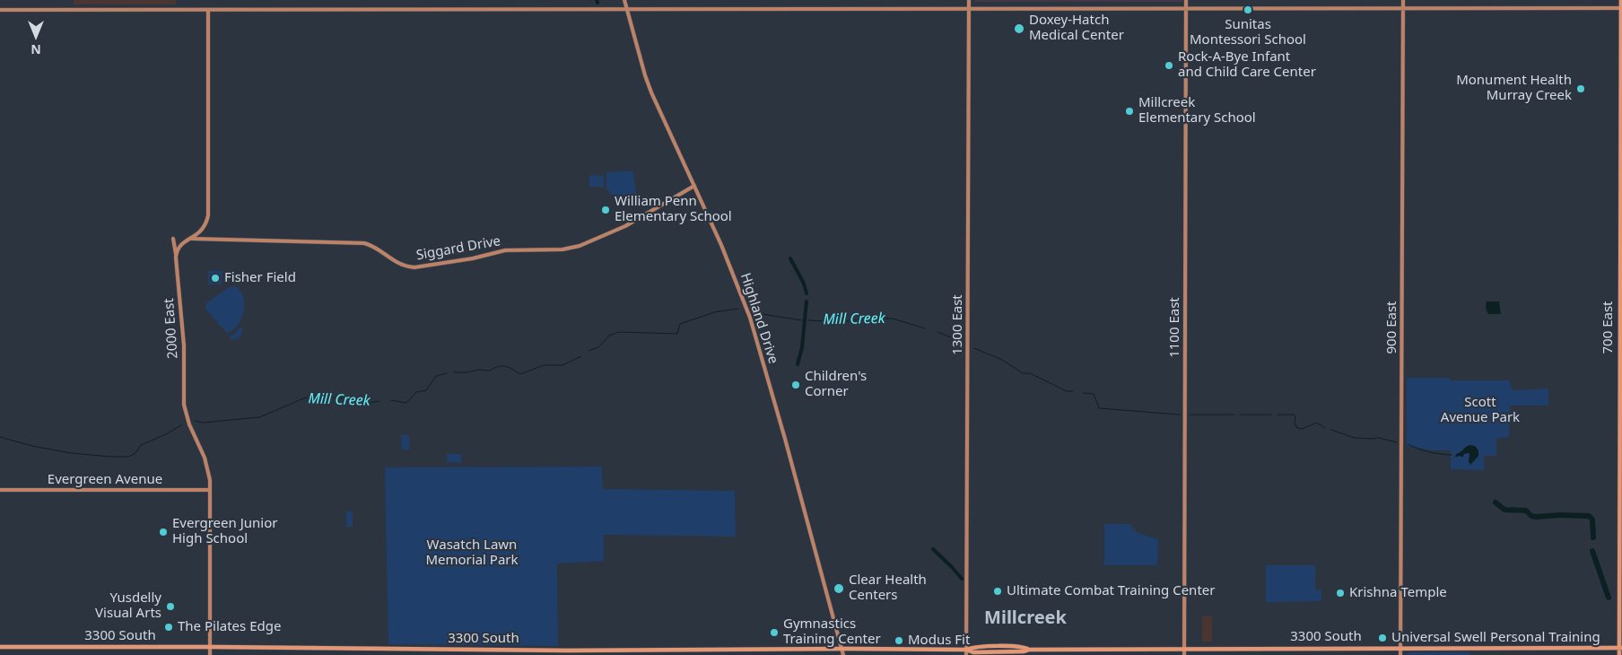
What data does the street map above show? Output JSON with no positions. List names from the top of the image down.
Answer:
{
  "streets": {
    "main road": [
      "Siggard Drive",
      "Highland Drive",
      "1300 East",
      "1100 East",
      "900 East",
      "700 East",
      "2000 East",
      "Evergreen Avenue",
      "3300 South"
    ]
  },
  "crossings": [
    ["Siggard Drive", "Highland Drive"],
    ["Highland Drive", "3300 South"],
    ["1300 East", "3300 South"],
    ["1100 East", "3300 South"],
    ["900 East", "3300 South"],
    ["700 East", "3300 South"],
    ["2000 East", "Evergreen Avenue"],
    ["2000 East", "3300 South"]
  ],
  "districts": ["Millcreek"],
  "water": ["Mill Creek"],
  "parks": ["Scott Avenue Park", "Wasatch Lawn Memorial Park"],
  "places": [
    "Sunitas Montessori School",
    "Doxey-Hatch Medical Center",
    "Rock-A-Bye Infant and Child Care Center",
    "Monument Health Murray Creek",
    "Millcreek Elementary School",
    "William Penn Elementary School",
    "Fisher Field",
    "Children's Corner",
    "Evergreen Junior High School",
    "Clear Health Centers",
    "Ultimate Combat Training Center",
    "Krishna Temple",
    "Yusdelly Visual Arts",
    "The Pilates Edge",
    "Gymnastics Training Center",
    "Universal Swell Personal Training",
    "Modus Fit"
  ],
  "north": "bottom"
}
